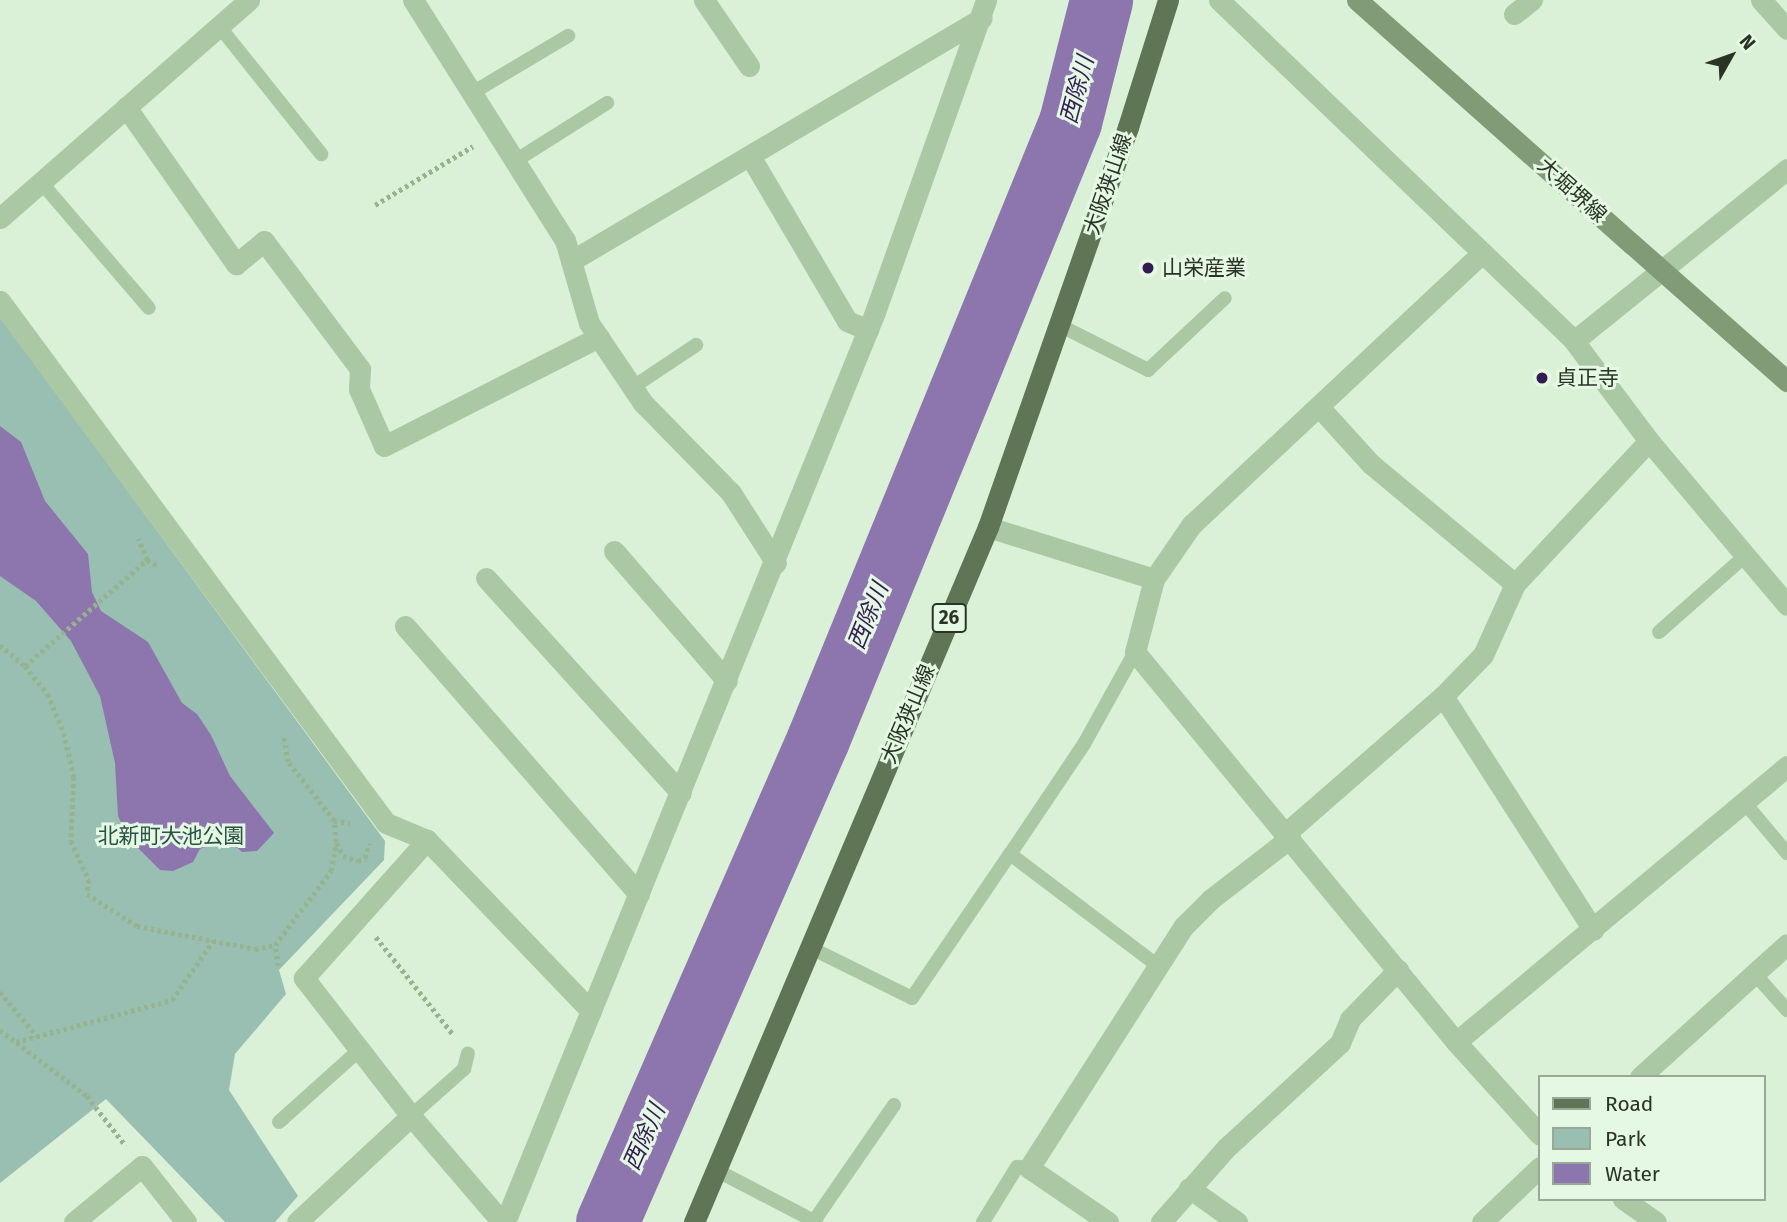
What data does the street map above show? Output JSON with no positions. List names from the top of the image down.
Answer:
{
  "streets": {
    "main road": ["大阪狭山線", "大堀堺線", "26"]
  },
  "water": ["西除川"],
  "parks": ["北新町大池公園"],
  "places": ["山栄産業", "貞正寺"],
  "legend": ["Road", "Park", "Water"],
  "north": "top right"
}
